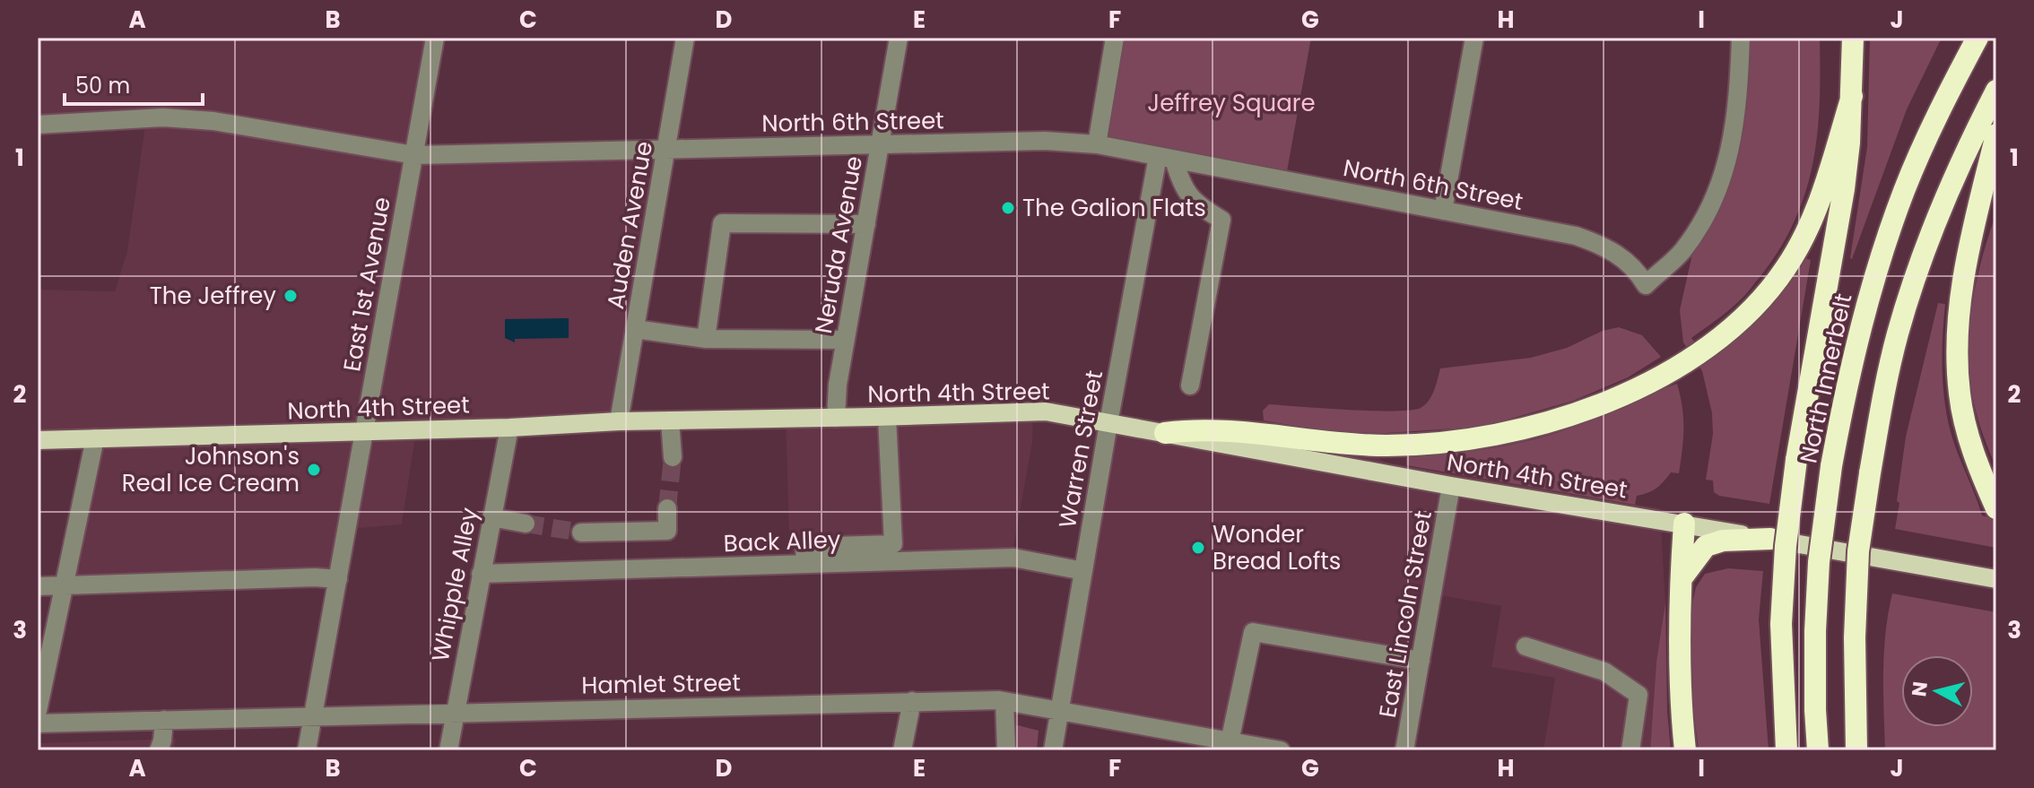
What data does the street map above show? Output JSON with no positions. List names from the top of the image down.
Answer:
{
  "streets": {
    "highway": ["North Innerbelt"],
    "main road": ["North 4th Street"],
    "street": [
      "North 6th Street",
      "Auden Avenue",
      "Neruda Avenue",
      "East 1st Avenue",
      "Warren Street",
      "Back Alley",
      "Whipple Alley",
      "East Lincoln Street",
      "Hamlet Street"
    ]
  },
  "crossings": [
    ["North 6th Street", "Auden Avenue"],
    ["North 6th Street", "Neruda Avenue"],
    ["North 6th Street", "East 1st Avenue"],
    ["North 6th Street", "Warren Street"],
    ["Auden Avenue", "North 4th Street"],
    ["Neruda Avenue", "North 4th Street"],
    ["East 1st Avenue", "North 4th Street"],
    ["East 1st Avenue", "Hamlet Street"],
    ["North 4th Street", "Warren Street"],
    ["North 4th Street", "Whipple Alley"],
    ["North 4th Street", "East Lincoln Street"],
    ["Warren Street", "Back Alley"],
    ["Warren Street", "Hamlet Street"],
    ["Back Alley", "Whipple Alley"],
    ["Whipple Alley", "Hamlet Street"]
  ],
  "parks": ["Jeffrey Square"],
  "places": [
    "The Galion Flats",
    "The Jeffrey",
    "Johnson's Real Ice Cream",
    "Wonder Bread Lofts"
  ],
  "scale_bar": "50 m",
  "north": "left",
  "grid": {
    "columns": [
      "A",
      "B",
      "C",
      "D",
      "E",
      "F",
      "G",
      "H",
      "I",
      "J"
    ],
    "rows": ["1", "2", "3"]
  }
}
